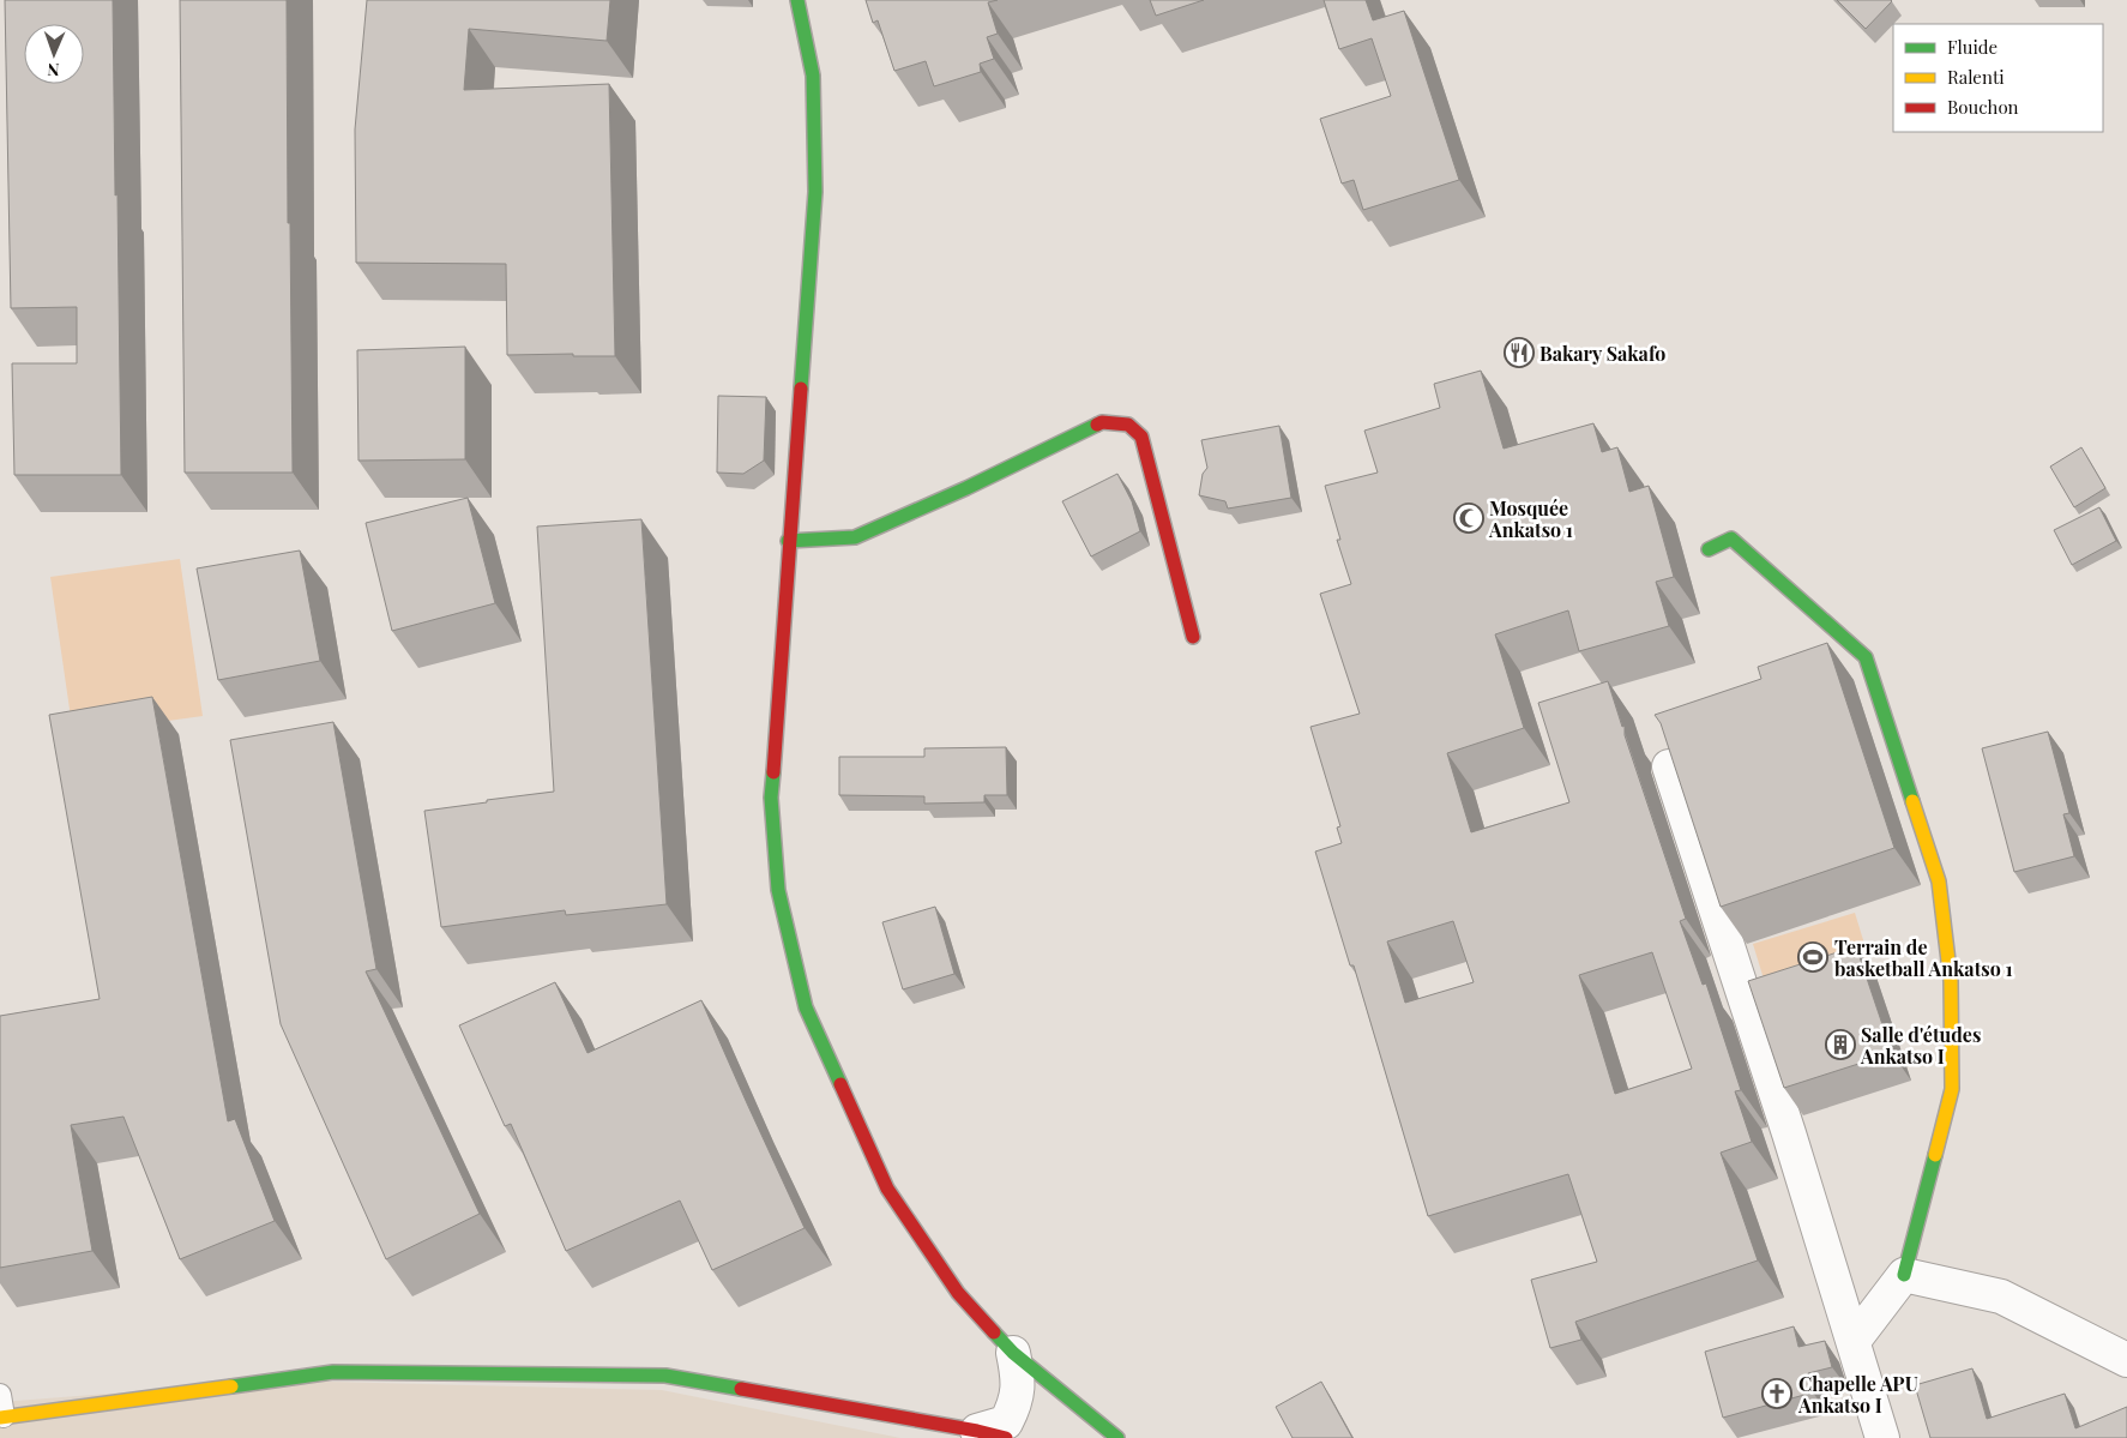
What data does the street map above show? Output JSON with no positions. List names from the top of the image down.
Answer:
{
  "places": {
    "restaurant": ["Bakary Sakafo"],
    "mosque": ["Mosquée Ankatso 1"],
    "sports": ["Terrain de basketball Ankatso 1"],
    "building": ["Salle d'études Ankatso I"],
    "church": ["Chapelle APU Ankatso I"]
  },
  "legend": ["Fluide", "Ralenti", "Bouchon"],
  "north": "bottom"
}
